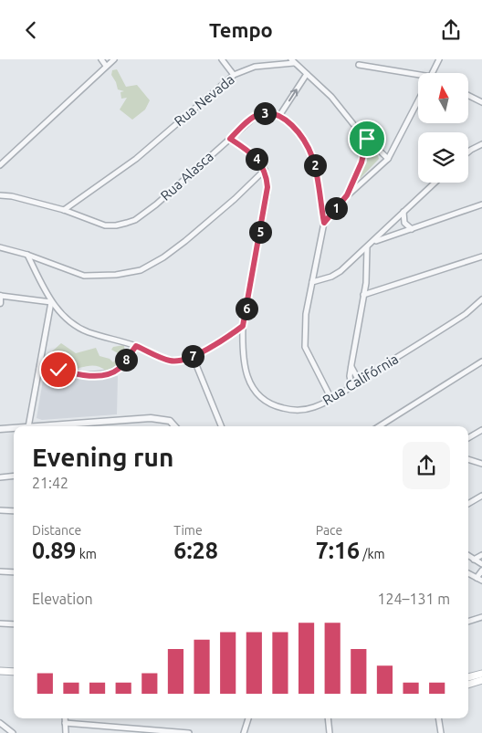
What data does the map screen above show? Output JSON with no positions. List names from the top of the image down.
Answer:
{
  "streets": {
    "street": ["Rua Nevada", "Rua Alasca", "Rua Califórnia"]
  },
  "crossings": [
    ["Rua Nevada", "Rua Alasca"]
  ],
  "north": "top",
  "page": {
    "header": "Tempo",
    "pins": [
      "3",
      "4",
      "2",
      "1",
      "5",
      "6",
      "7",
      "8"
    ],
    "heading": ["Evening run", "21:42"],
    "stats": [
      ["Distance", "0.89 km"],
      ["Time", "6:28"],
      ["Pace", "7:16 /km"]
    ],
    "chart": ["Elevation", "124–131 m"]
  }
}
